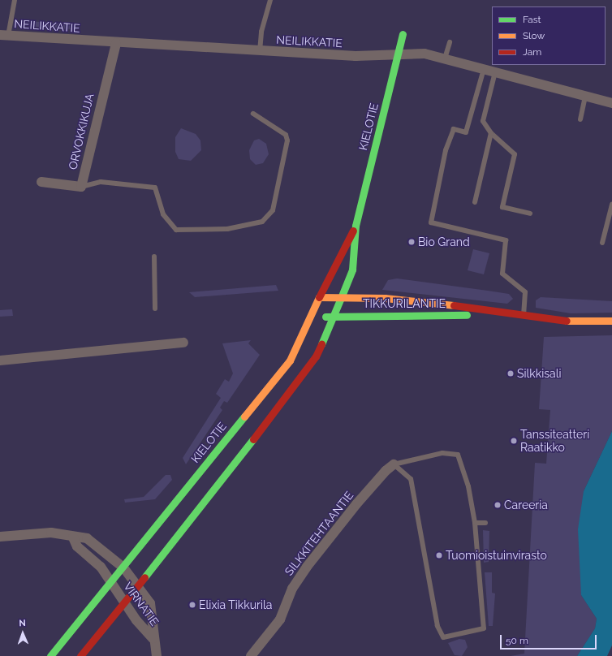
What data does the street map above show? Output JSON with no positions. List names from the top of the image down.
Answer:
{
  "streets": {
    "main road": ["KIELOTIE", "TIKKURILANTIE"],
    "street": [
      "NEILIKKATIE",
      "ORVOKKIKUJA",
      "SILKKITEHTAANTIE",
      "VIRNATIE"
    ]
  },
  "crossings": [
    ["NEILIKKATIE", "KIELOTIE"],
    ["NEILIKKATIE", "ORVOKKIKUJA"],
    ["KIELOTIE", "TIKKURILANTIE"],
    ["KIELOTIE", "VIRNATIE"]
  ],
  "places": [
    "Bio Grand",
    "Silkkisali",
    "Tanssiteatteri Raatikko",
    "Careeria",
    "Tuomioistuinvirasto",
    "Elixia Tikkurila"
  ],
  "legend": ["Fast", "Slow", "Jam"],
  "scale_bar": "50 m",
  "north": "top"
}
